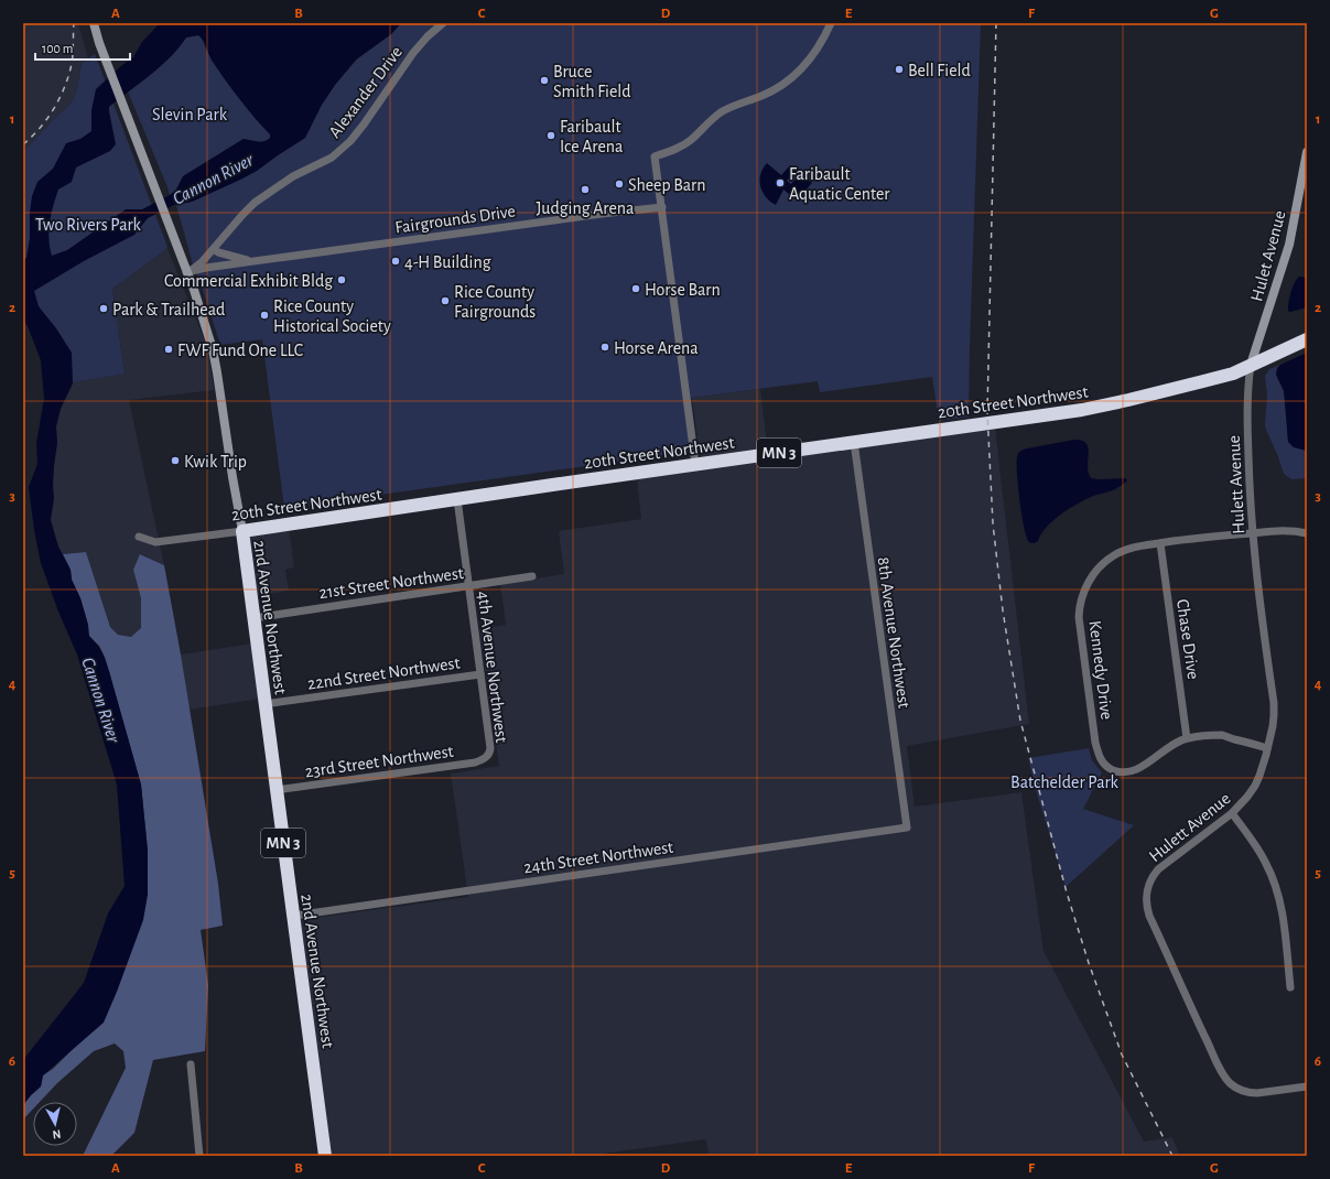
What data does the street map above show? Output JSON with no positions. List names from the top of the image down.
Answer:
{
  "streets": {
    "highway": ["20th Street Northwest", "MN 3", "2nd Avenue Northwest"],
    "street": [
      "Alexander Drive",
      "Fairgrounds Drive",
      "Hulet Avenue",
      "Hulett Avenue",
      "21st Street Northwest",
      "8th Avenue Northwest",
      "Chase Drive",
      "4th Avenue Northwest",
      "Kennedy Drive",
      "22nd Street Northwest",
      "23rd Street Northwest",
      "24th Street Northwest"
    ]
  },
  "crossings": [
    ["Alexander Drive", "Fairgrounds Drive"],
    ["Alexander Drive", "2nd Avenue Northwest"],
    ["Fairgrounds Drive", "2nd Avenue Northwest"],
    ["Hulet Avenue", "20th Street Northwest"],
    ["Hulet Avenue", "Hulett Avenue"],
    ["20th Street Northwest", "Hulett Avenue"],
    ["20th Street Northwest", "2nd Avenue Northwest"],
    ["20th Street Northwest", "8th Avenue Northwest"],
    ["20th Street Northwest", "4th Avenue Northwest"],
    ["Hulett Avenue", "Kennedy Drive"],
    ["21st Street Northwest", "2nd Avenue Northwest"],
    ["21st Street Northwest", "4th Avenue Northwest"],
    ["2nd Avenue Northwest", "22nd Street Northwest"],
    ["2nd Avenue Northwest", "23rd Street Northwest"],
    ["2nd Avenue Northwest", "24th Street Northwest"],
    ["8th Avenue Northwest", "24th Street Northwest"],
    ["Chase Drive", "Kennedy Drive"],
    ["4th Avenue Northwest", "22nd Street Northwest"],
    ["4th Avenue Northwest", "23rd Street Northwest"]
  ],
  "water": ["Cannon River"],
  "parks": ["Slevin Park", "Two Rivers Park", "Batchelder Park"],
  "places": [
    "Bell Field",
    "Bruce Smith Field",
    "Faribault Ice Arena",
    "Faribault Aquatic Center",
    "Sheep Barn",
    "Judging Arena",
    "4-H Building",
    "Commercial Exhibit Bldg",
    "Horse Barn",
    "Rice County Fairgrounds",
    "Park & Trailhead",
    "Rice County Historical Society",
    "Horse Arena",
    "FWF Fund One LLC",
    "Kwik Trip"
  ],
  "scale_bar": "100 m",
  "north": "bottom",
  "grid": {
    "columns": [
      "A",
      "B",
      "C",
      "D",
      "E",
      "F",
      "G"
    ],
    "rows": [
      "1",
      "2",
      "3",
      "4",
      "5",
      "6"
    ]
  }
}
